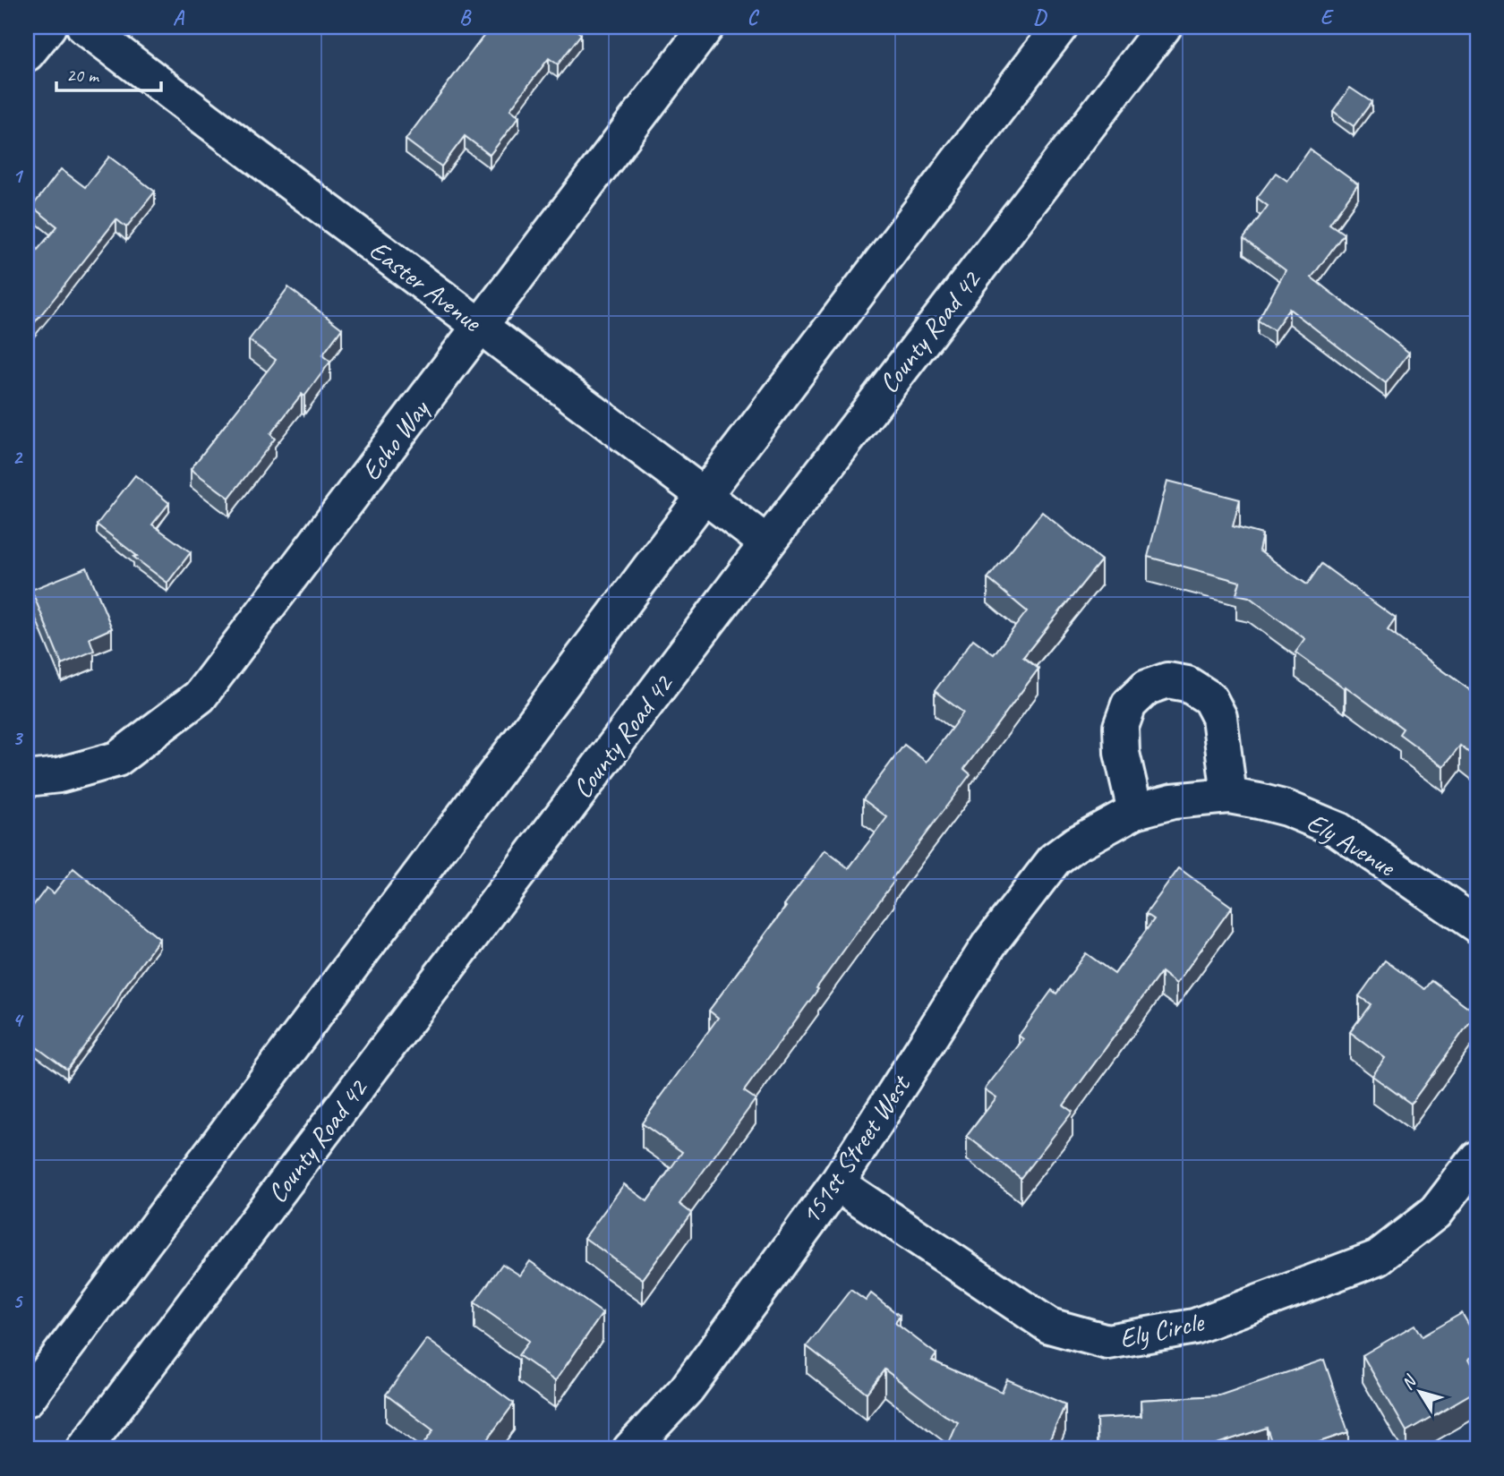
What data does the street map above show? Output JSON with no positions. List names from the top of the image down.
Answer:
{
  "streets": {
    "main road": [
      "Easter Avenue",
      "County Road 42",
      "Echo Way",
      "Ely Avenue",
      "151st Street West",
      "Ely Circle"
    ]
  },
  "crossings": [
    ["Easter Avenue", "County Road 42"],
    ["Easter Avenue", "Echo Way"],
    ["Ely Avenue", "151st Street West"],
    ["151st Street West", "Ely Circle"]
  ],
  "scale_bar": "20 m",
  "north": "top left",
  "grid": {
    "columns": [
      "A",
      "B",
      "C",
      "D",
      "E"
    ],
    "rows": [
      "1",
      "2",
      "3",
      "4",
      "5"
    ]
  }
}
